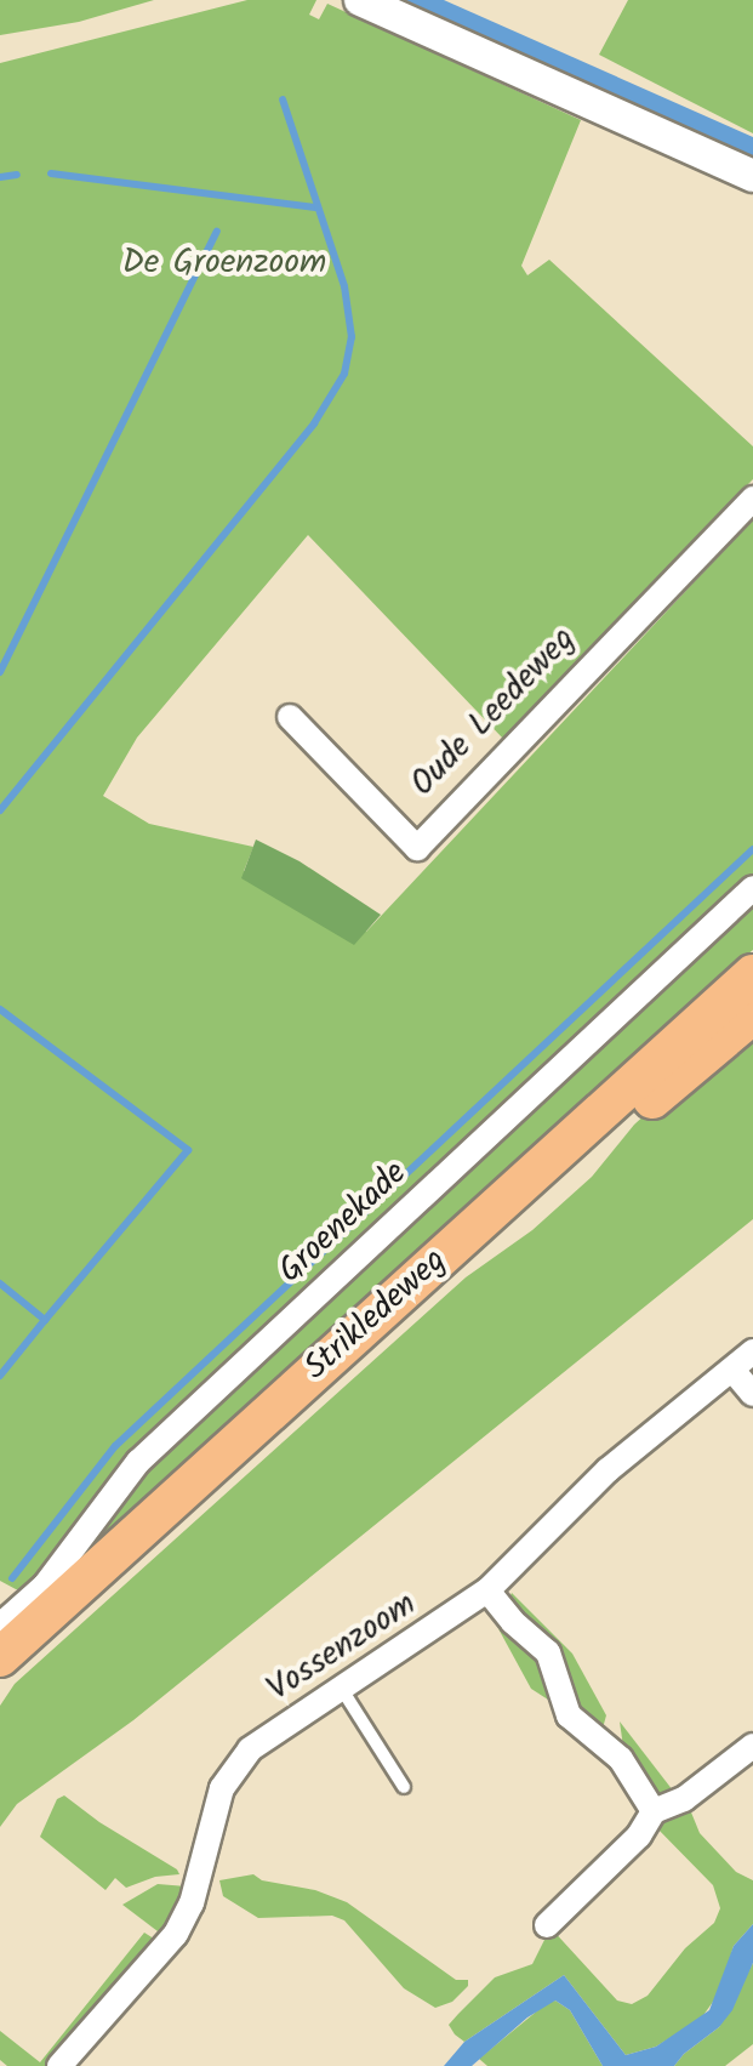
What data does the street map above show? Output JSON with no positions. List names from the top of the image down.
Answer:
{
  "streets": {
    "main road": ["Strikledeweg"],
    "street": ["Oude Leedeweg", "Groenekade", "Vossenzoom"]
  },
  "parks": ["De Groenzoom"]
}
